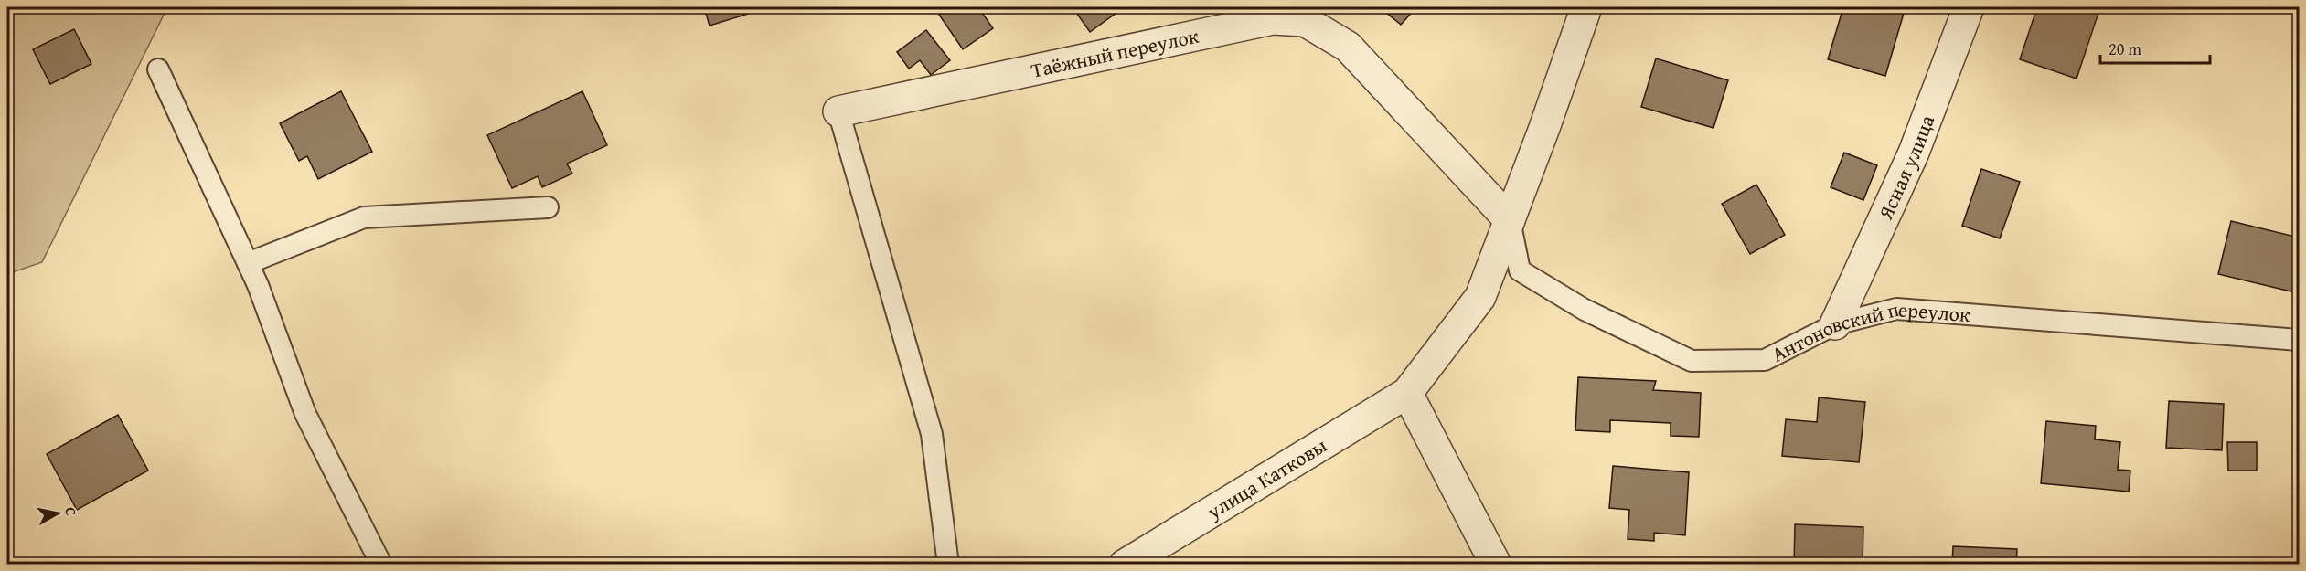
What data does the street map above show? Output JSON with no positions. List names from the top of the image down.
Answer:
{
  "streets": {
    "street": ["Таёжный переулок", "Ясная улица", "улица Катковы"],
    "lane": ["Антоновский переулок"]
  },
  "crossings": [
    ["Таёжный переулок", "Антоновский переулок"],
    ["Ясная улица", "Антоновский переулок"]
  ],
  "scale_bar": "20 m",
  "north": "right"
}
